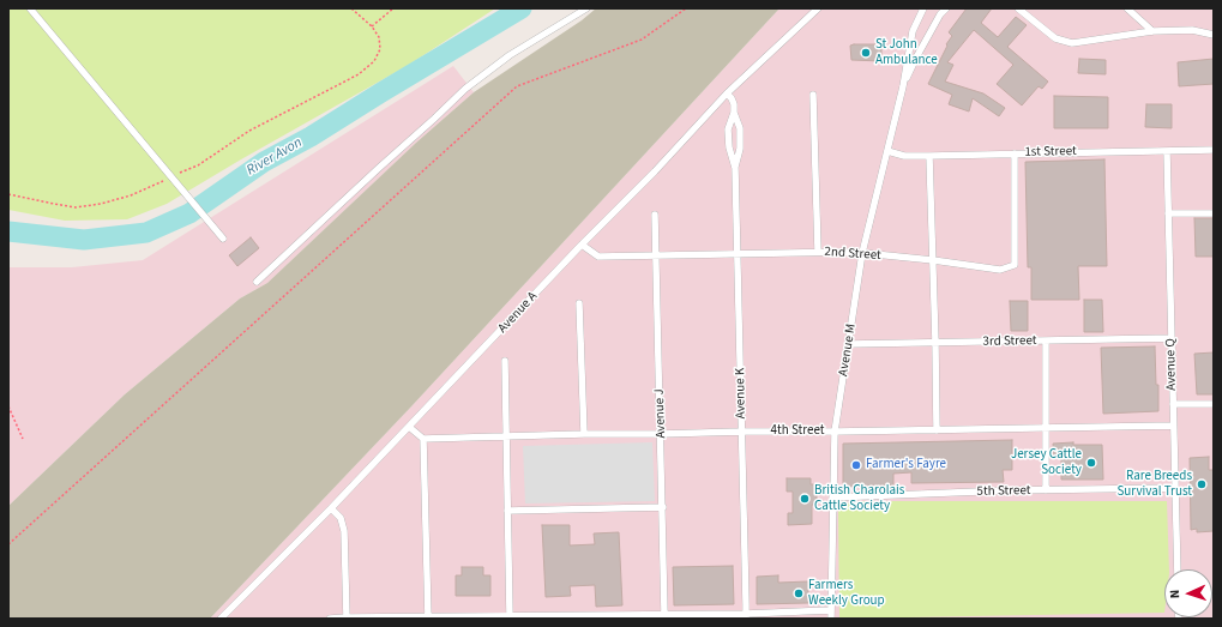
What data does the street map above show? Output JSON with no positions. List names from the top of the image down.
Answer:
{
  "streets": {
    "lane": [
      "1st Street",
      "2nd Street",
      "Avenue A",
      "3rd Street",
      "Avenue M",
      "Avenue Q",
      "Avenue K",
      "Avenue J",
      "4th Street",
      "5th Street"
    ]
  },
  "crossings": [
    ["1st Street", "2nd Street"],
    ["1st Street", "Avenue M"],
    ["1st Street", "Avenue Q"],
    ["2nd Street", "Avenue A"],
    ["2nd Street", "Avenue M"],
    ["2nd Street", "Avenue K"],
    ["2nd Street", "Avenue J"],
    ["Avenue A", "Avenue K"],
    ["3rd Street", "Avenue M"],
    ["3rd Street", "Avenue Q"],
    ["Avenue M", "4th Street"],
    ["Avenue M", "5th Street"],
    ["Avenue Q", "4th Street"],
    ["Avenue Q", "5th Street"],
    ["Avenue K", "4th Street"],
    ["Avenue J", "4th Street"]
  ],
  "water": ["River Avon"],
  "places": [
    "St John Ambulance",
    "Jersey Cattle Society",
    "Farmer's Fayre",
    "Rare Breeds Survival Trust",
    "British Charolais Cattle Society",
    "Farmers Weekly Group"
  ],
  "north": "left"
}
